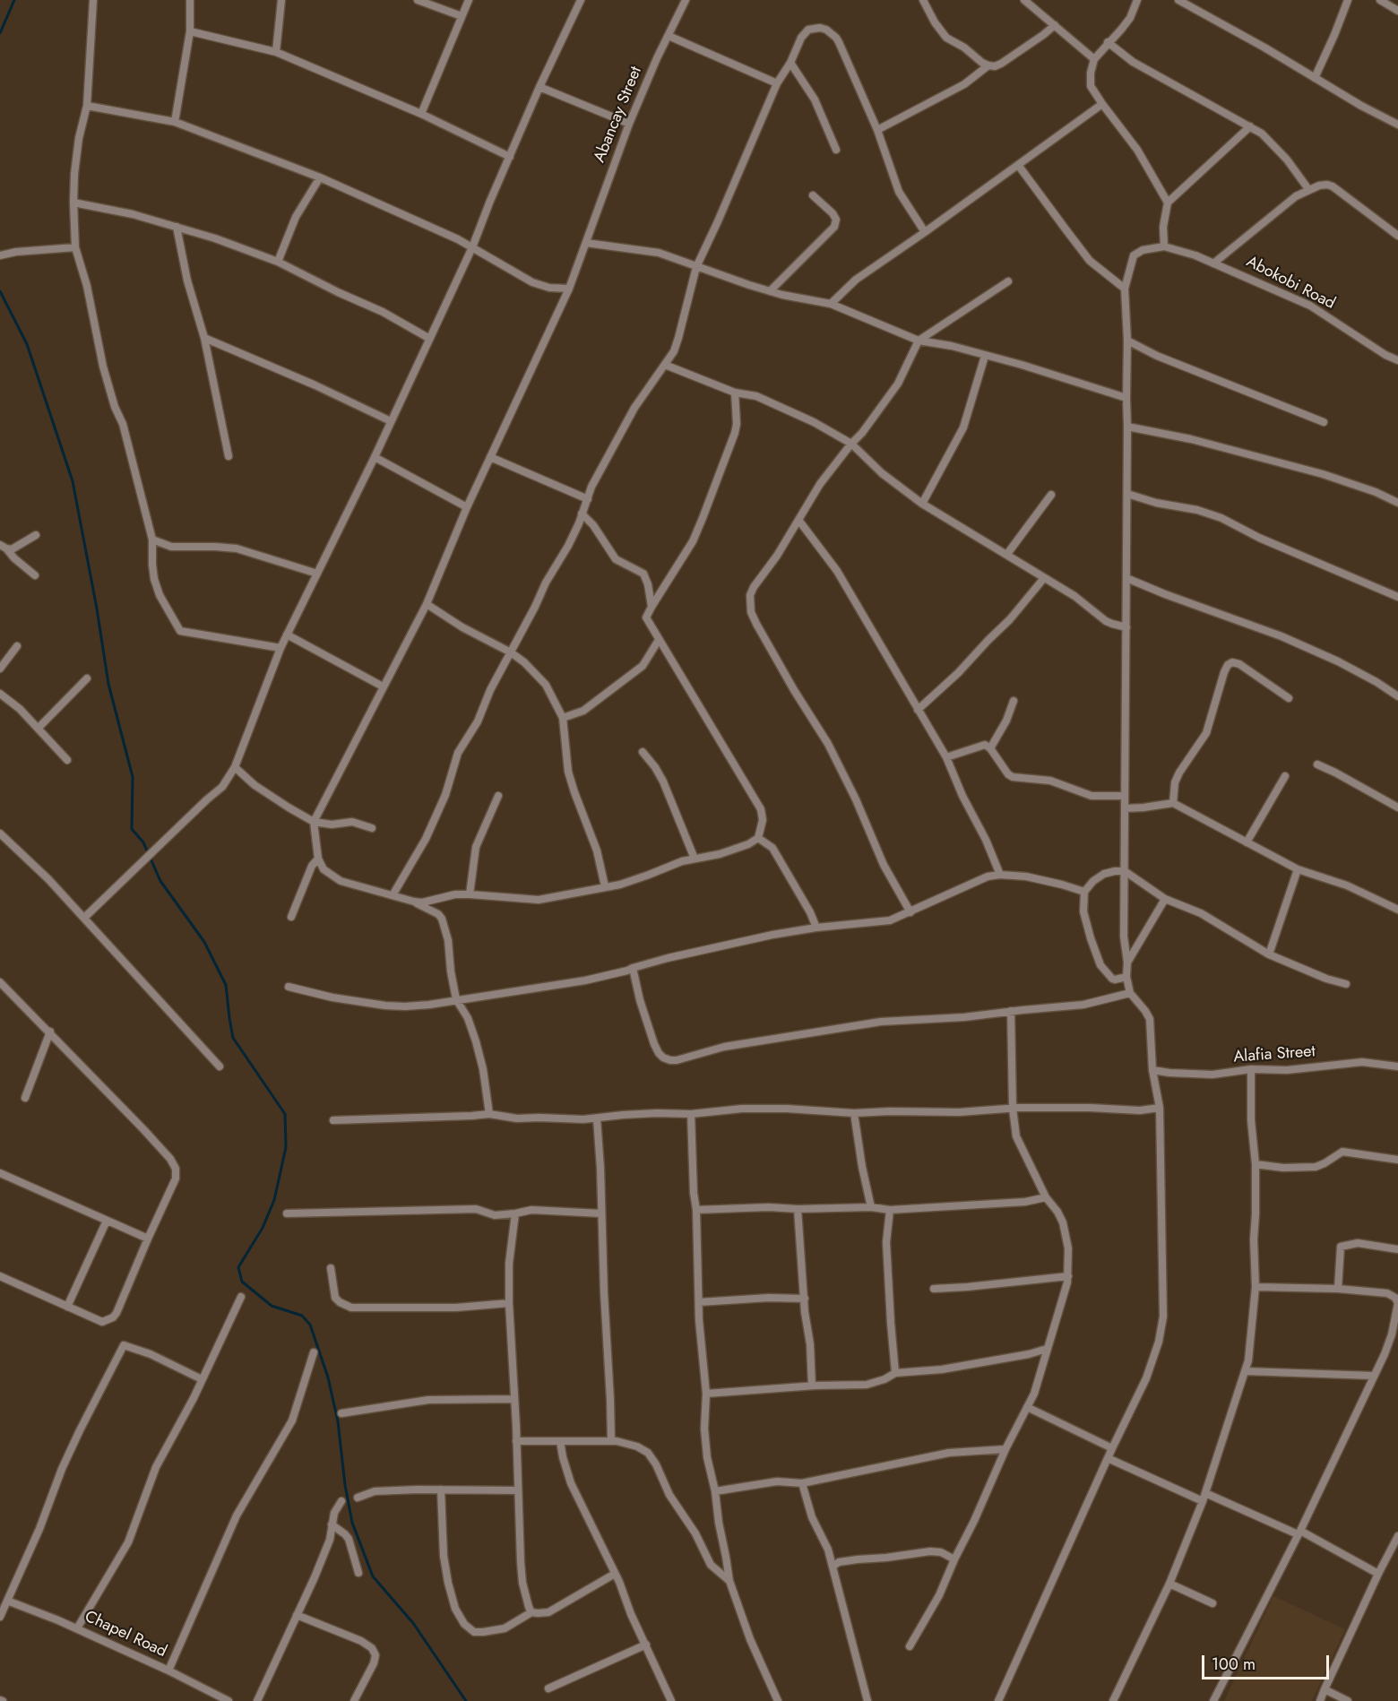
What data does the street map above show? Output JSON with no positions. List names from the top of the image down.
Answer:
{
  "streets": {
    "street": [
      "Abancay Street",
      "Abokobi Road",
      "Alafia Street",
      "Chapel Road"
    ]
  },
  "scale_bar": "100 m"
}
